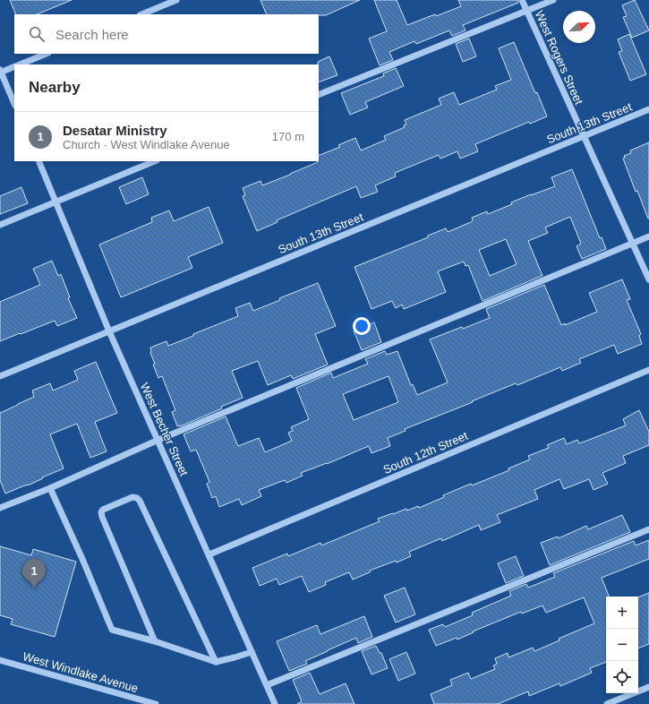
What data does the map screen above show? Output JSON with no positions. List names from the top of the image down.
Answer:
{
  "streets": {
    "street": [
      "West Rogers Street",
      "South 13th Street",
      "West Becher Street",
      "South 12th Street",
      "West Windlake Avenue"
    ]
  },
  "crossings": [
    ["West Rogers Street", "South 13th Street"],
    ["South 13th Street", "West Becher Street"],
    ["West Becher Street", "South 12th Street"]
  ],
  "north": "top right",
  "page": {
    "search": "Search here",
    "heading": "Nearby",
    "list": [
      {
        "mark": "1",
        "name": "Desatar Ministry",
        "note": "Church · West Windlake Avenue",
        "value": "170 m"
      }
    ],
    "pins": "1",
    "map_buttons": ["+", "−"]
  }
}
